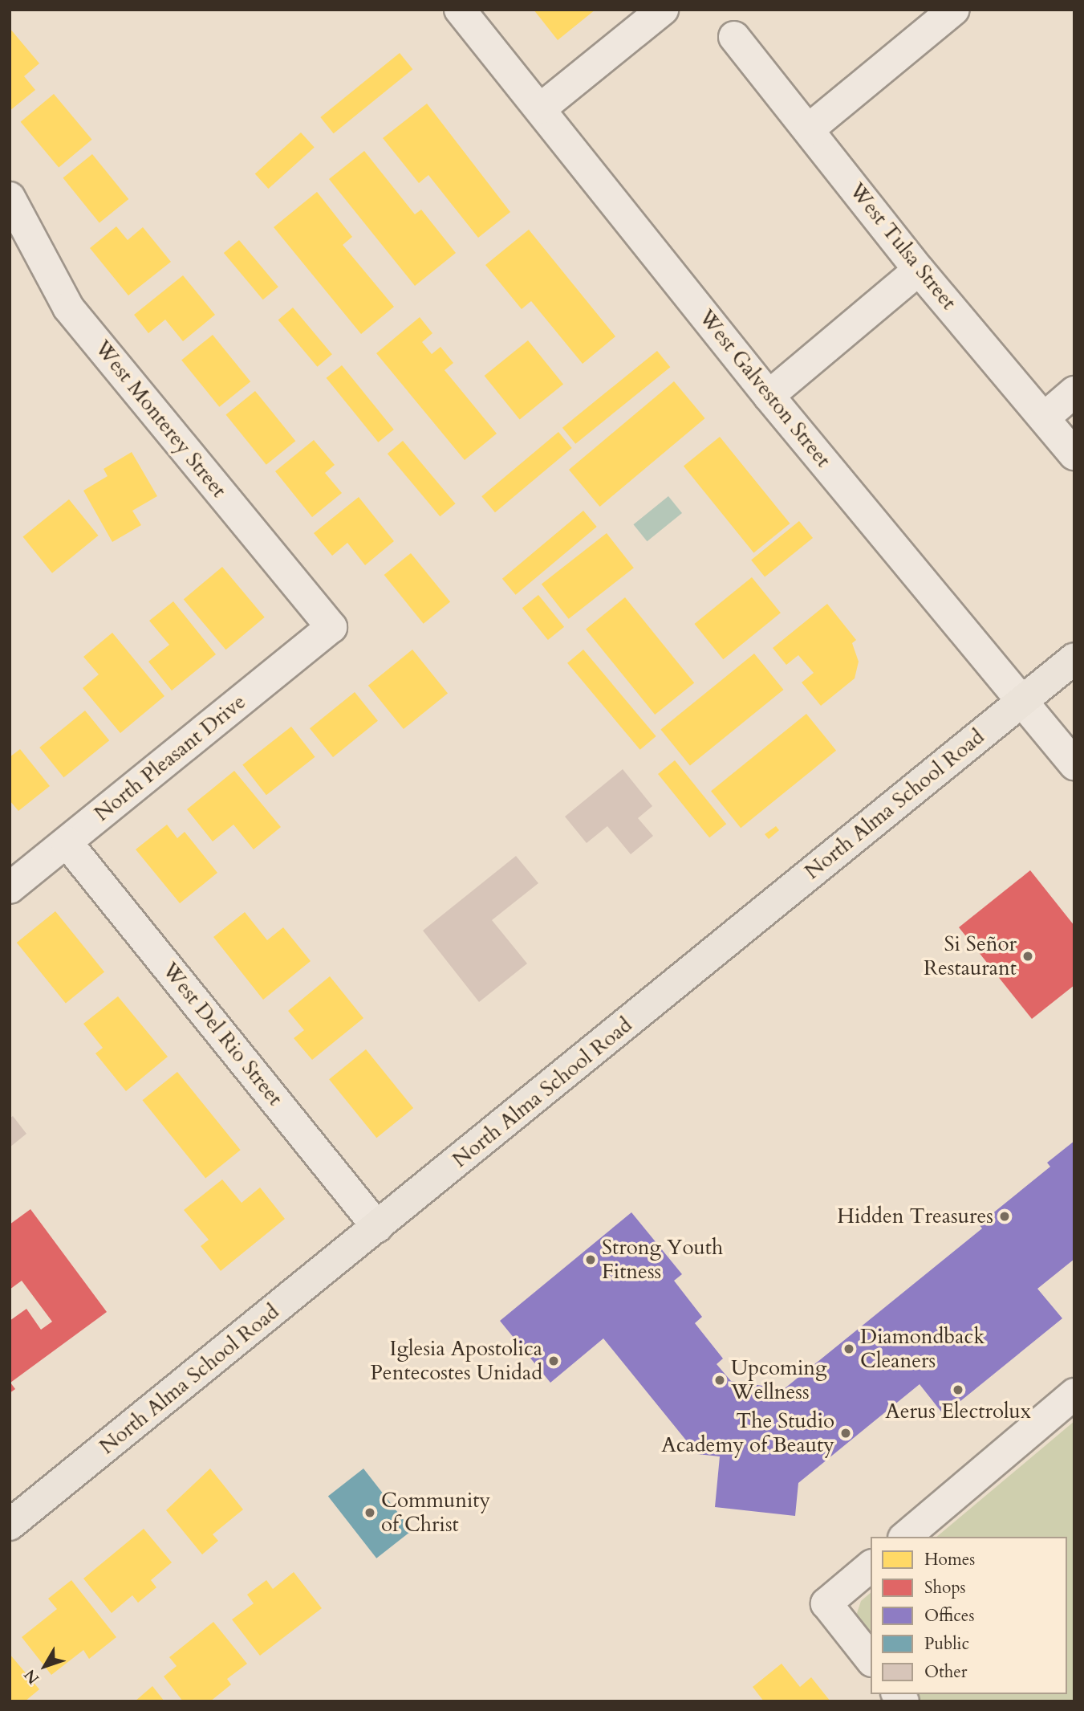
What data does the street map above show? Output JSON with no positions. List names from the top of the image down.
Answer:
{
  "streets": {
    "main road": ["North Alma School Road"],
    "street": [
      "West Tulsa Street",
      "West Galveston Street",
      "West Monterey Street",
      "North Pleasant Drive",
      "West Del Rio Street"
    ]
  },
  "crossings": [
    ["West Galveston Street", "North Alma School Road"],
    ["West Monterey Street", "North Pleasant Drive"],
    ["North Pleasant Drive", "West Del Rio Street"],
    ["North Alma School Road", "West Del Rio Street"]
  ],
  "places": [
    "Si Señor Restaurant",
    "Hidden Treasures",
    "Strong Youth Fitness",
    "Diamondback Cleaners",
    "Iglesia Apostolica Pentecostes Unidad",
    "Upcoming Wellness",
    "Aerus Electrolux",
    "The Studio Academy of Beauty",
    "Community of Christ"
  ],
  "legend": [
    "Homes",
    "Shops",
    "Offices",
    "Public",
    "Other"
  ],
  "north": "bottom left"
}
